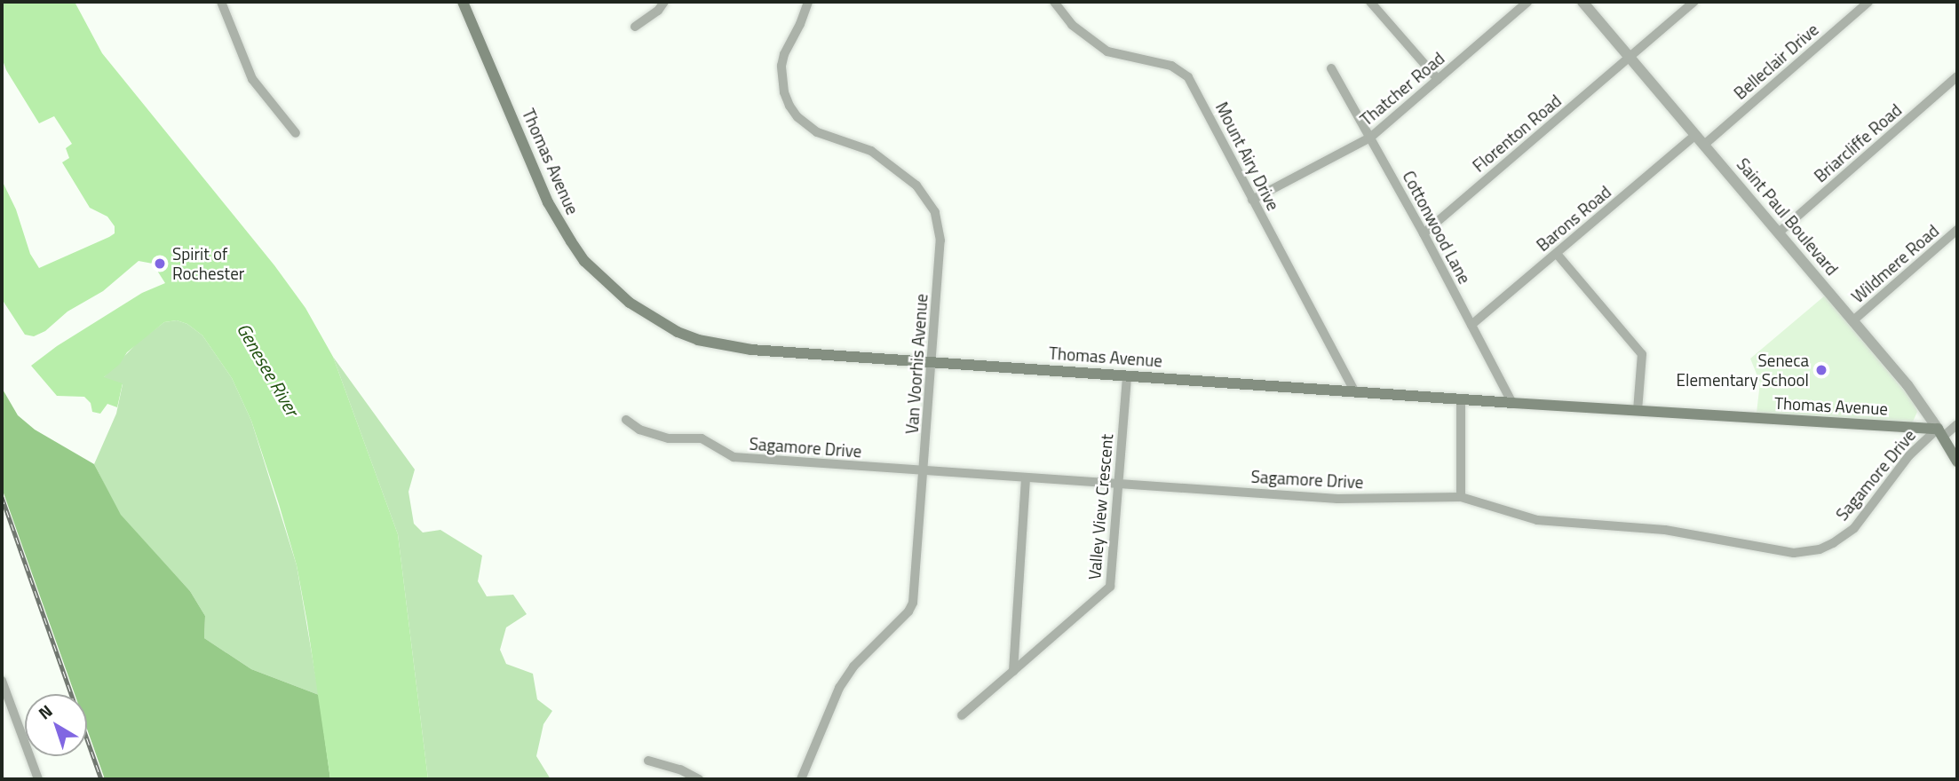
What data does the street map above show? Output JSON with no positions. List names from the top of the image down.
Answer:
{
  "streets": {
    "main road": ["Thomas Avenue", "Saint Paul Boulevard"],
    "street": [
      "Belleclair Drive",
      "Thatcher Road",
      "Florenton Road",
      "Briarcliffe Road",
      "Mount Airy Drive",
      "Barons Road",
      "Cottonwood Lane",
      "Wildmere Road",
      "Van Voorhis Avenue",
      "Sagamore Drive",
      "Valley View Crescent"
    ]
  },
  "crossings": [
    ["Belleclair Drive", "Saint Paul Boulevard"],
    ["Thatcher Road", "Mount Airy Drive"],
    ["Thatcher Road", "Cottonwood Lane"],
    ["Florenton Road", "Saint Paul Boulevard"],
    ["Florenton Road", "Cottonwood Lane"],
    ["Briarcliffe Road", "Saint Paul Boulevard"],
    ["Mount Airy Drive", "Thomas Avenue"],
    ["Thomas Avenue", "Saint Paul Boulevard"],
    ["Thomas Avenue", "Cottonwood Lane"],
    ["Thomas Avenue", "Van Voorhis Avenue"],
    ["Thomas Avenue", "Sagamore Drive"],
    ["Thomas Avenue", "Valley View Crescent"],
    ["Saint Paul Boulevard", "Barons Road"],
    ["Saint Paul Boulevard", "Wildmere Road"],
    ["Saint Paul Boulevard", "Sagamore Drive"],
    ["Barons Road", "Cottonwood Lane"],
    ["Van Voorhis Avenue", "Sagamore Drive"],
    ["Sagamore Drive", "Valley View Crescent"]
  ],
  "water": ["Genesee River"],
  "places": ["Spirit of Rochester", "Seneca Elementary School"],
  "north": "top left"
}
